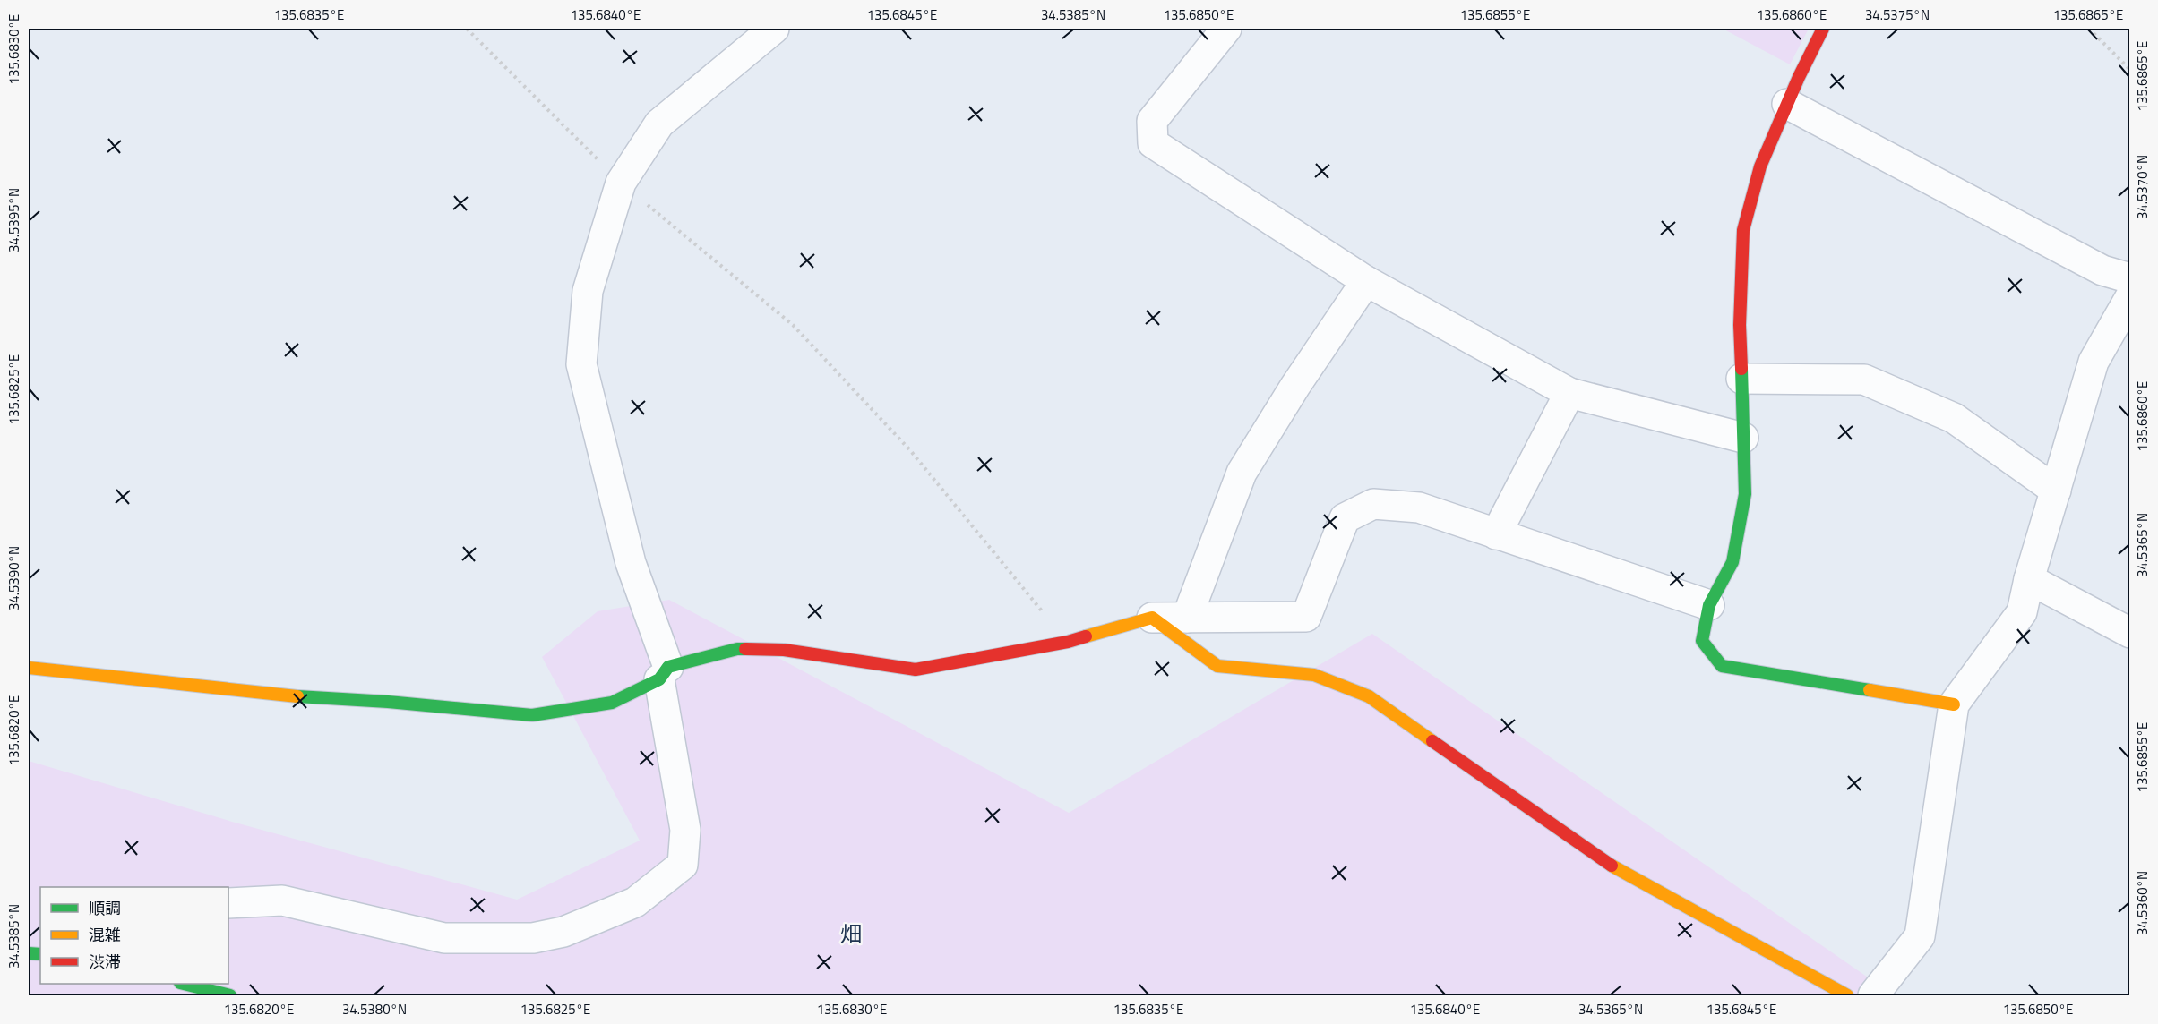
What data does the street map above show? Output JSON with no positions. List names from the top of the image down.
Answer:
{
  "districts": ["畑"],
  "legend": ["順調", "混雑", "渋滞"],
  "coordinates": [
    "135.6835°E",
    "135.6840°E",
    "135.6845°E",
    "34.5385°N",
    "135.6850°E",
    "135.6855°E",
    "135.6860°E",
    "34.5375°N",
    "135.6865°E",
    "135.6830°E",
    "34.5370°N",
    "34.5395°N",
    "135.6825°E",
    "34.5365°N",
    "34.5390°N",
    "135.6820°E",
    "34.5360°N",
    "34.5380°N"
  ]
}
